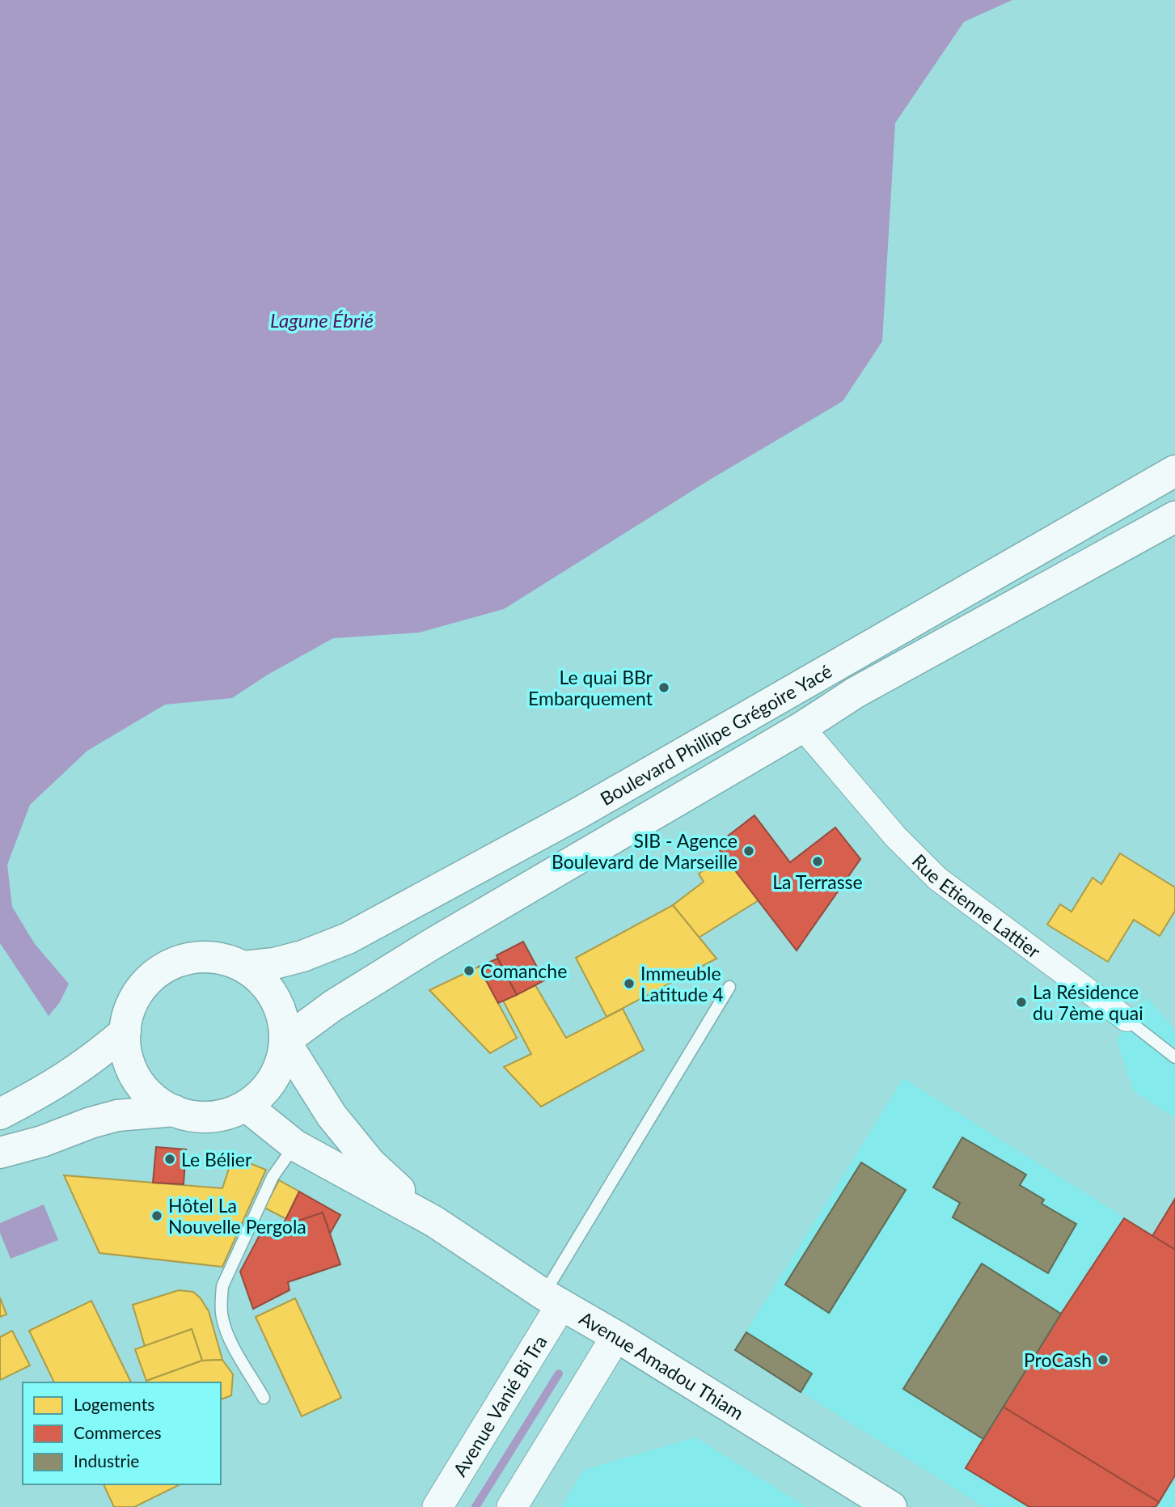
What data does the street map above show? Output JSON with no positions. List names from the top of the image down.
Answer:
{
  "streets": {
    "main road": ["Boulevard Phillipe Grégoire Yacé", "Avenue Amadou Thiam"],
    "street": ["Rue Etienne Lattier", "Avenue Vanié Bi Tra"]
  },
  "crossings": [
    ["Boulevard Phillipe Grégoire Yacé", "Rue Etienne Lattier"],
    ["Boulevard Phillipe Grégoire Yacé", "Avenue Amadou Thiam"],
    ["Avenue Amadou Thiam", "Avenue Vanié Bi Tra"]
  ],
  "water": ["Lagune Ébrié"],
  "places": [
    "Le quai BBr Embarquement",
    "SIB - Agence Boulevard de Marseille",
    "La Terrasse",
    "Comanche",
    "Immeuble Latitude 4",
    "La Résidence du 7ème quai",
    "Le Bélier",
    "Hôtel La Nouvelle Pergola",
    "ProCash"
  ],
  "legend": ["Logements", "Commerces", "Industrie"]
}
